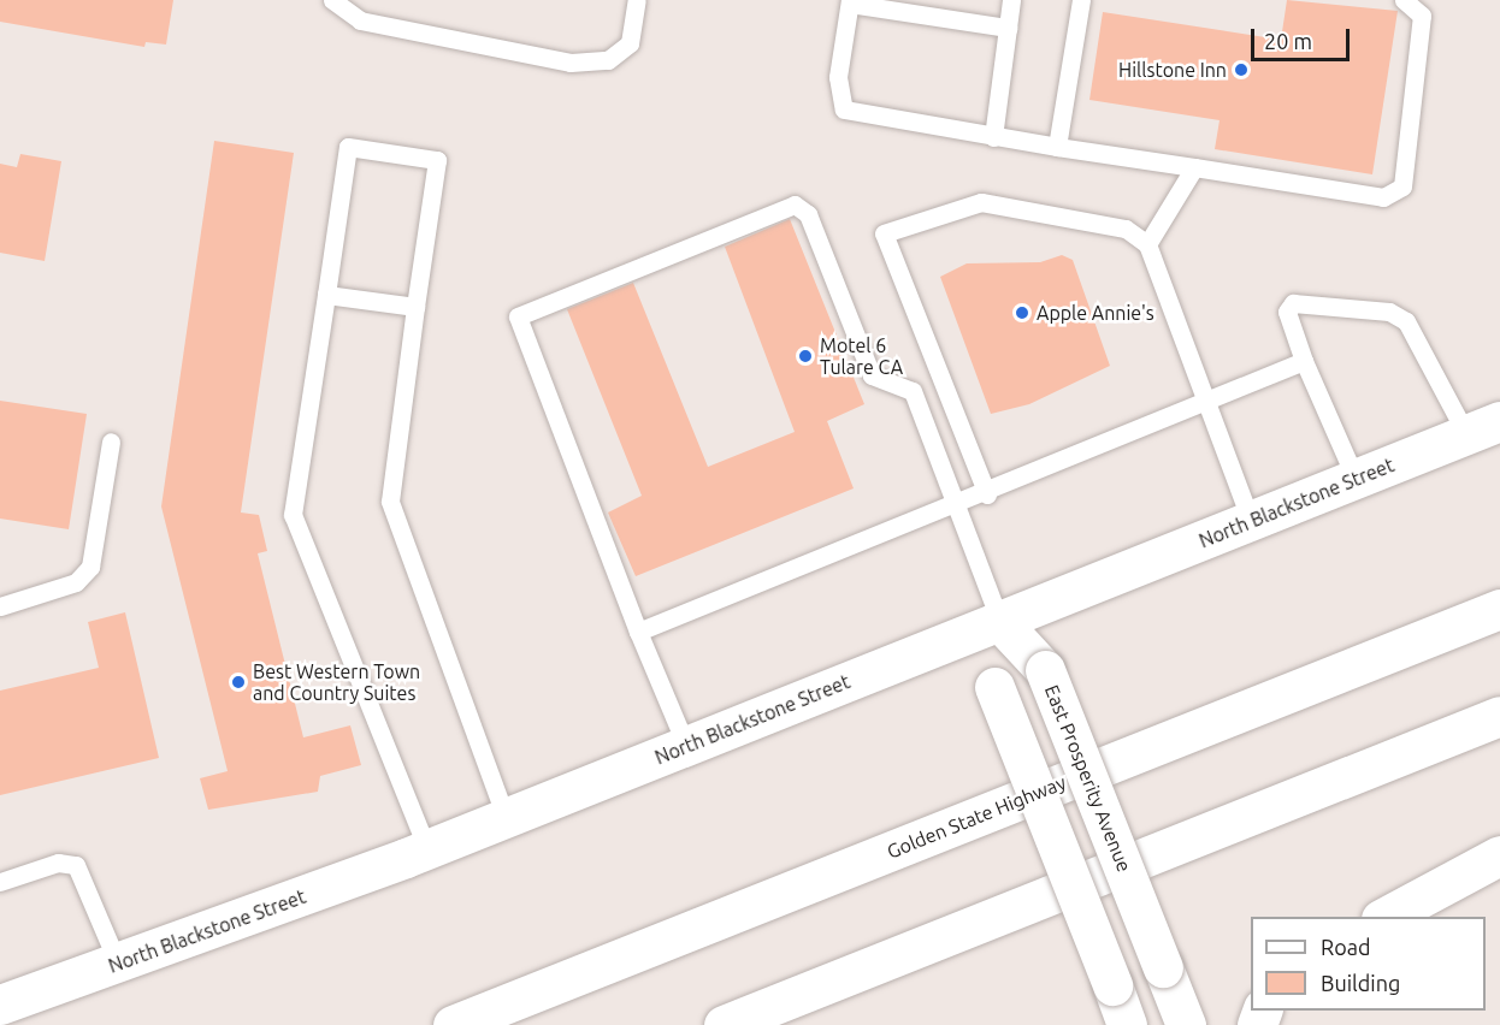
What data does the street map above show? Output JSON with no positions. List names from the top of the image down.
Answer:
{
  "streets": {
    "main road": ["North Blackstone Street", "East Prosperity Avenue", "Golden State Highway"]
  },
  "crossings": [
    ["North Blackstone Street", "East Prosperity Avenue"]
  ],
  "places": [
    "Hillstone Inn",
    "Apple Annie's",
    "Motel 6 Tulare CA",
    "Best Western Town and Country Suites"
  ],
  "legend": ["Road", "Building"],
  "scale_bar": "20 m"
}
